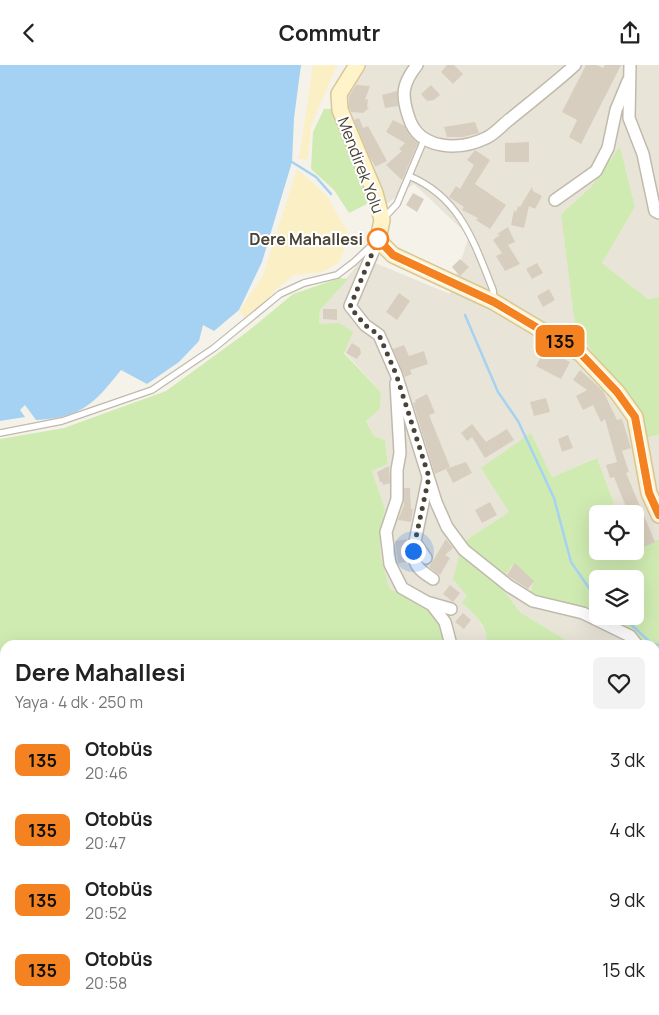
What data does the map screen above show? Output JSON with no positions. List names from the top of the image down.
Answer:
{
  "streets": {
    "street": ["Mendirek Yolu"]
  },
  "places": ["Dere Mahallesi"],
  "lines": ["bus line 135"],
  "page": {
    "header": "Commutr",
    "on_map": "135",
    "heading": ["Dere Mahallesi", "Yaya · 4 dk · 250 m"],
    "list": [
      {
        "mark": "135",
        "name": "Otobüs",
        "note": "20:46",
        "value": "3 dk"
      },
      {
        "mark": "135",
        "name": "Otobüs",
        "note": "20:47",
        "value": "4 dk"
      },
      {
        "mark": "135",
        "name": "Otobüs",
        "note": "20:52",
        "value": "9 dk"
      },
      {
        "mark": "135",
        "name": "Otobüs",
        "note": "20:58",
        "value": "15 dk"
      }
    ]
  }
}
